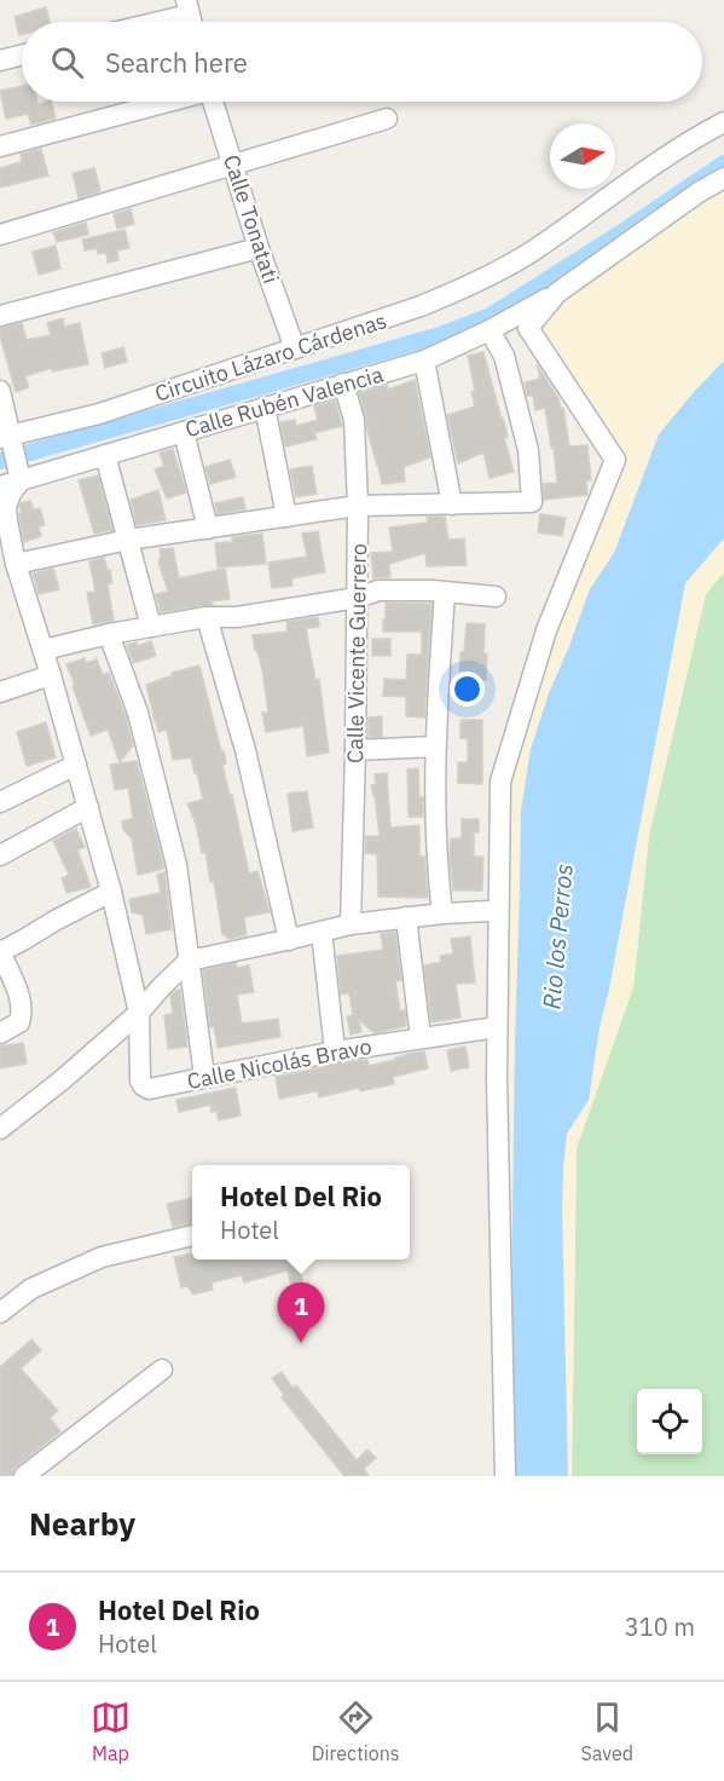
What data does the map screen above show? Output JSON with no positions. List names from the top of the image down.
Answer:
{
  "streets": {
    "street": [
      "Calle Tonatati",
      "Circuito Lázaro Cárdenas",
      "Calle Rubén Valencia",
      "Calle Vicente Guerrero",
      "Calle Nicolás Bravo"
    ]
  },
  "crossings": [
    ["Calle Tonatati", "Circuito Lázaro Cárdenas"],
    ["Calle Rubén Valencia", "Calle Vicente Guerrero"]
  ],
  "water": ["Rio los Perros"],
  "north": "right",
  "page": {
    "search": "Search here",
    "popup": ["Hotel Del Rio", "Hotel"],
    "pins": "1",
    "heading": "Nearby",
    "list": [
      {
        "mark": "1",
        "name": "Hotel Del Rio",
        "note": "Hotel",
        "value": "310 m"
      }
    ],
    "nav": ["Map", "Directions", "Saved"]
  }
}
